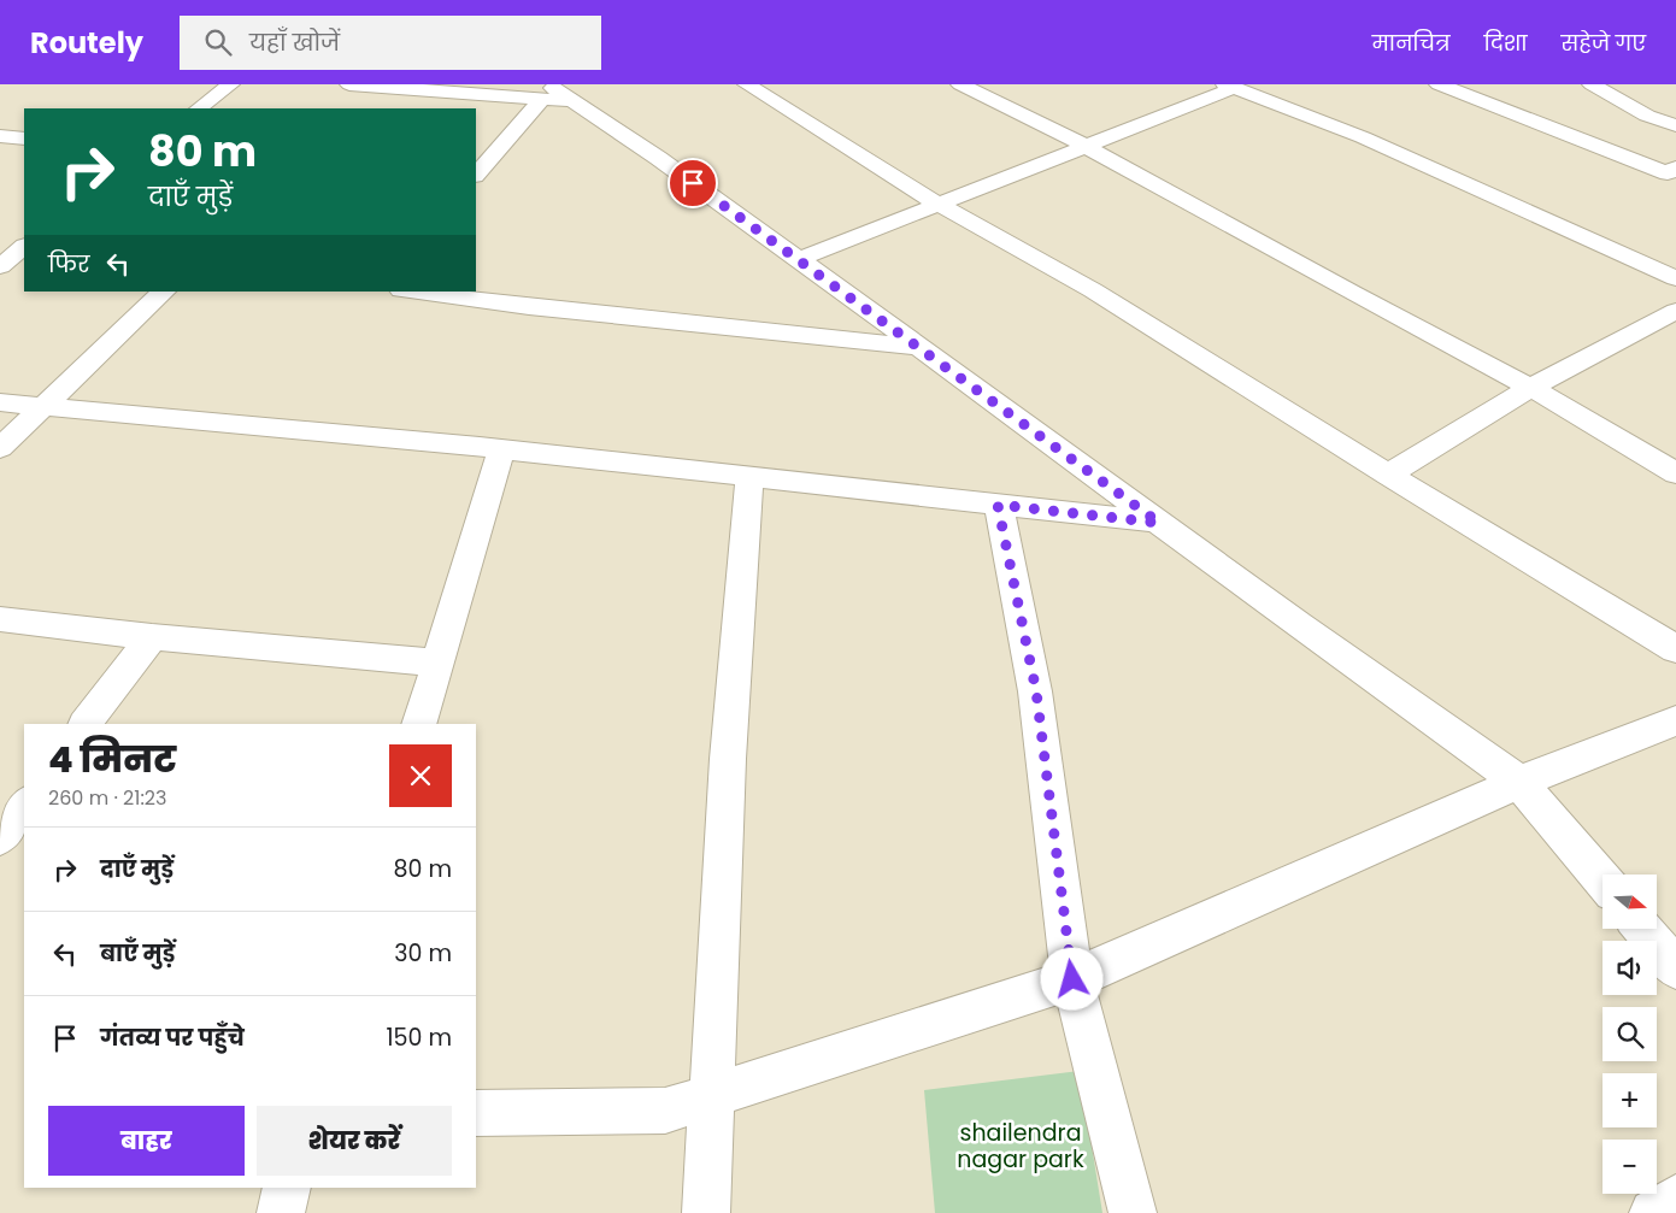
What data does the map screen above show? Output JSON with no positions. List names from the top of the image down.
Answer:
{
  "parks": ["shailendra nagar park"],
  "north": "right",
  "page": {
    "header": "Routely",
    "search": "यहाँ खोजें",
    "nav": ["मानचित्र", "दिशा", "सहेजे गए"],
    "turn": ["80 m", "दाएँ मुड़ें"],
    "then": "फिर",
    "heading": ["4 मिनट", "260 m · 21:23"],
    "list": [
      {
        "name": "दाएँ मुड़ें",
        "value": "80 m"
      },
      {
        "name": "बाएँ मुड़ें",
        "value": "30 m"
      },
      {
        "name": "गंतव्य पर पहुँचे",
        "value": "150 m"
      }
    ],
    "map_buttons": ["+", "−"],
    "buttons": ["बाहर", "शेयर करें"]
  }
}
